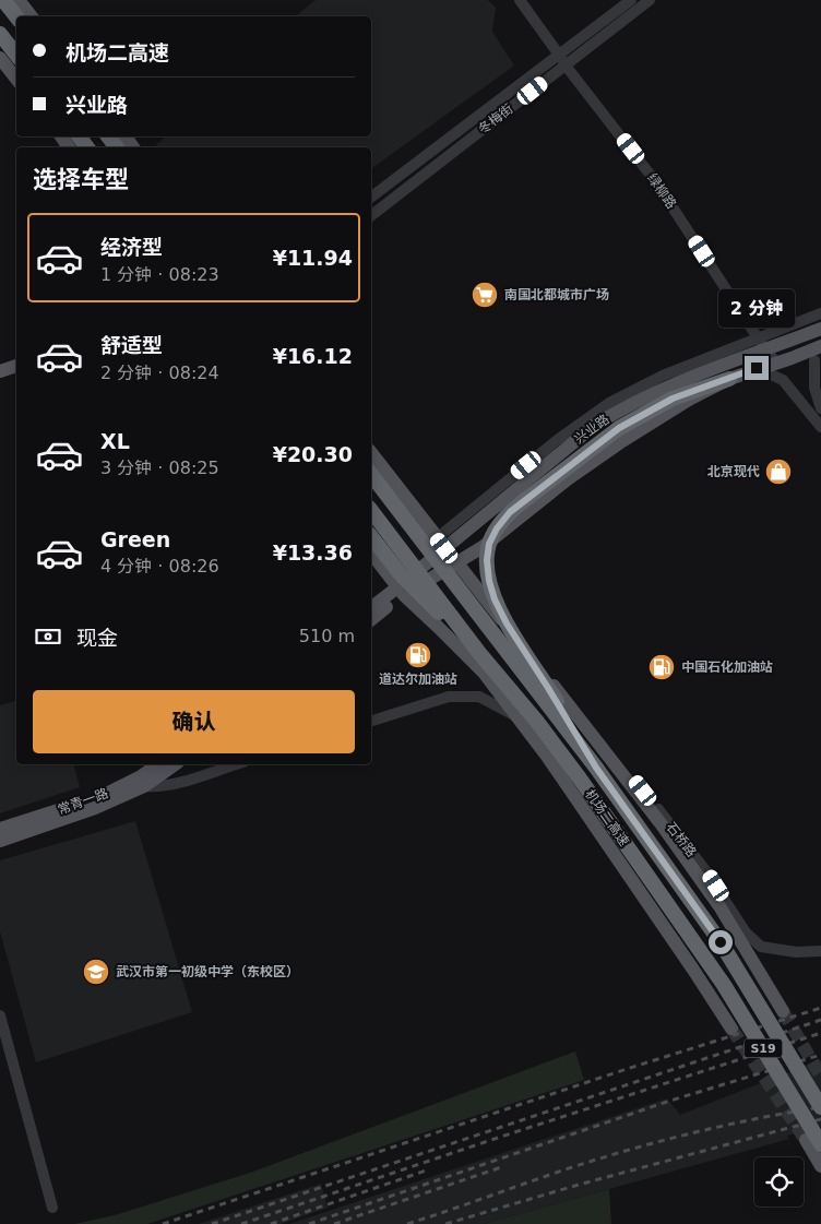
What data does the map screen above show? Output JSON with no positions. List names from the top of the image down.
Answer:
{
  "streets": {
    "highway": ["机场二高速", "S19"],
    "main road": ["兴业路", "常青一路"],
    "street": ["冬梅街", "绿柳路", "石桥路"]
  },
  "crossings": [
    ["冬梅街", "绿柳路"],
    ["绿柳路", "兴业路"]
  ],
  "places": {
    "supermarket": ["南国北都城市广场"],
    "shop": ["北京现代"],
    "fuel station": ["道达尔加油站", "中国石化加油站"],
    "school or university": ["武汉市第一初级中学（东校区）"]
  },
  "page": {
    "banner": ["机场二高速", "兴业路"],
    "heading": "选择车型",
    "list": [
      {
        "name": "经济型",
        "note": "1 分钟 · 08:23",
        "value": "¥11.94"
      },
      {
        "name": "舒适型",
        "note": "2 分钟 · 08:24",
        "value": "¥16.12"
      },
      {
        "name": "XL",
        "note": "3 分钟 · 08:25",
        "value": "¥20.30"
      },
      {
        "name": "Green",
        "note": "4 分钟 · 08:26",
        "value": "¥13.36"
      }
    ],
    "bubble": "2 分钟",
    "pay": ["现金", "510 m"],
    "buttons": "确认"
  }
}
